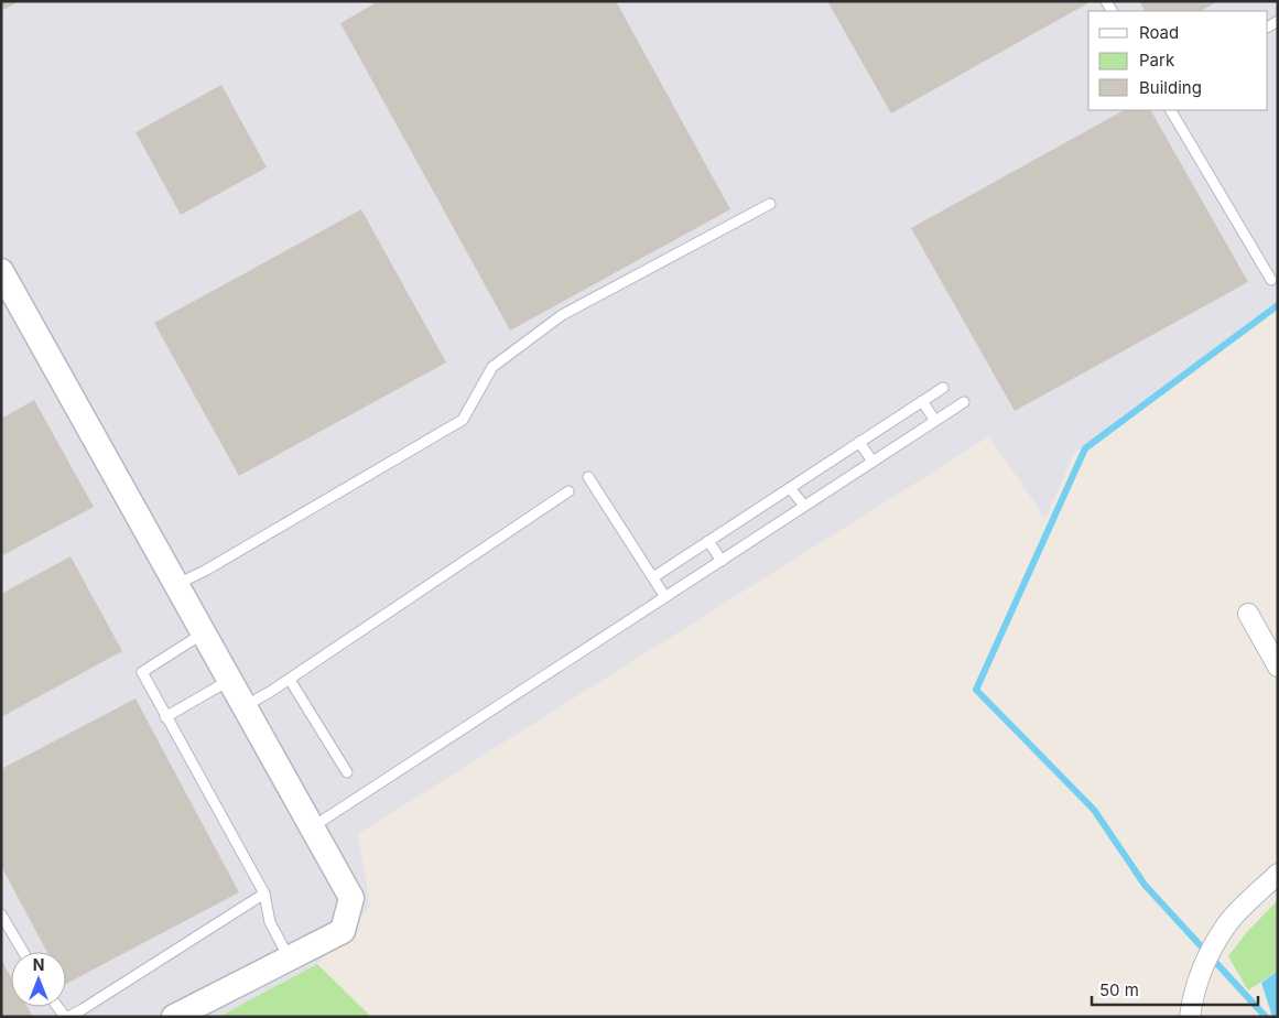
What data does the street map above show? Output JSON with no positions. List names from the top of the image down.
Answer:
{
  "legend": ["Road", "Park", "Building"],
  "scale_bar": "50 m",
  "north": "top"
}
